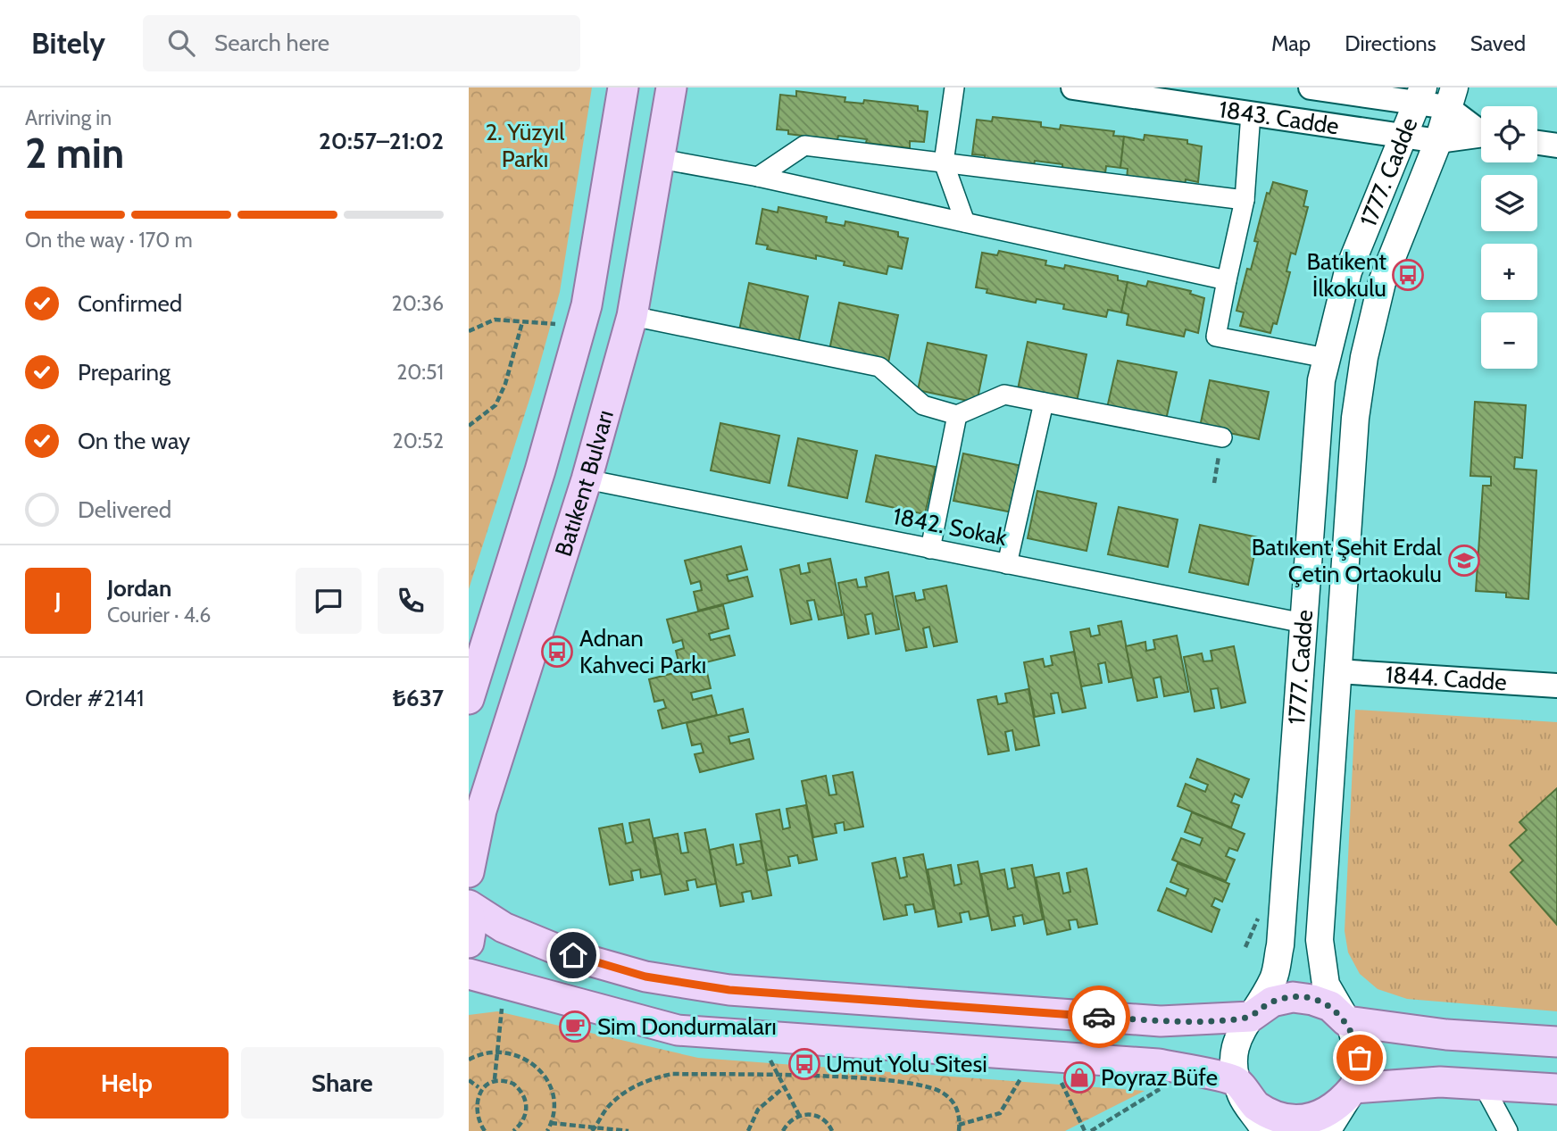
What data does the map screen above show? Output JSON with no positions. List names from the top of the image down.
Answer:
{
  "streets": {
    "main road": ["1777. Cadde", "Batıkent Bulvarı"],
    "street": ["1843. Cadde", "1842. Sokak", "1844. Cadde"]
  },
  "crossings": [
    ["1843. Cadde", "1777. Cadde"],
    ["1777. Cadde", "1842. Sokak"],
    ["1777. Cadde", "1844. Cadde"],
    ["Batıkent Bulvarı", "1842. Sokak"]
  ],
  "parks": ["2. Yüzyıl Parkı"],
  "places": {
    "bus stop": ["Batıkent İlkokulu", "Adnan Kahveci Parkı", "Umut Yolu Sitesi"],
    "school or university": ["Batıkent Şehit Erdal Çetin Ortaokulu"],
    "cafe": ["Sim Dondurmaları"],
    "shop": ["Poyraz Büfe"]
  },
  "page": {
    "header": "Bitely",
    "search": "Search here",
    "nav": ["Map", "Directions", "Saved"],
    "heading": ["2 min", "Arriving in", "20:57–21:02"],
    "panel": [
      "Jordan",
      "Courier · 4.6",
      "Order #2141",
      "₺637"
    ],
    "map_buttons": ["+", "−"],
    "bar": "On the way · 170 m",
    "list": [
      ["Confirmed", "20:36"],
      ["Preparing", "20:51"],
      ["On the way", "20:52"],
      "Delivered"
    ],
    "round": "J",
    "buttons": ["Help", "Share"]
  }
}
